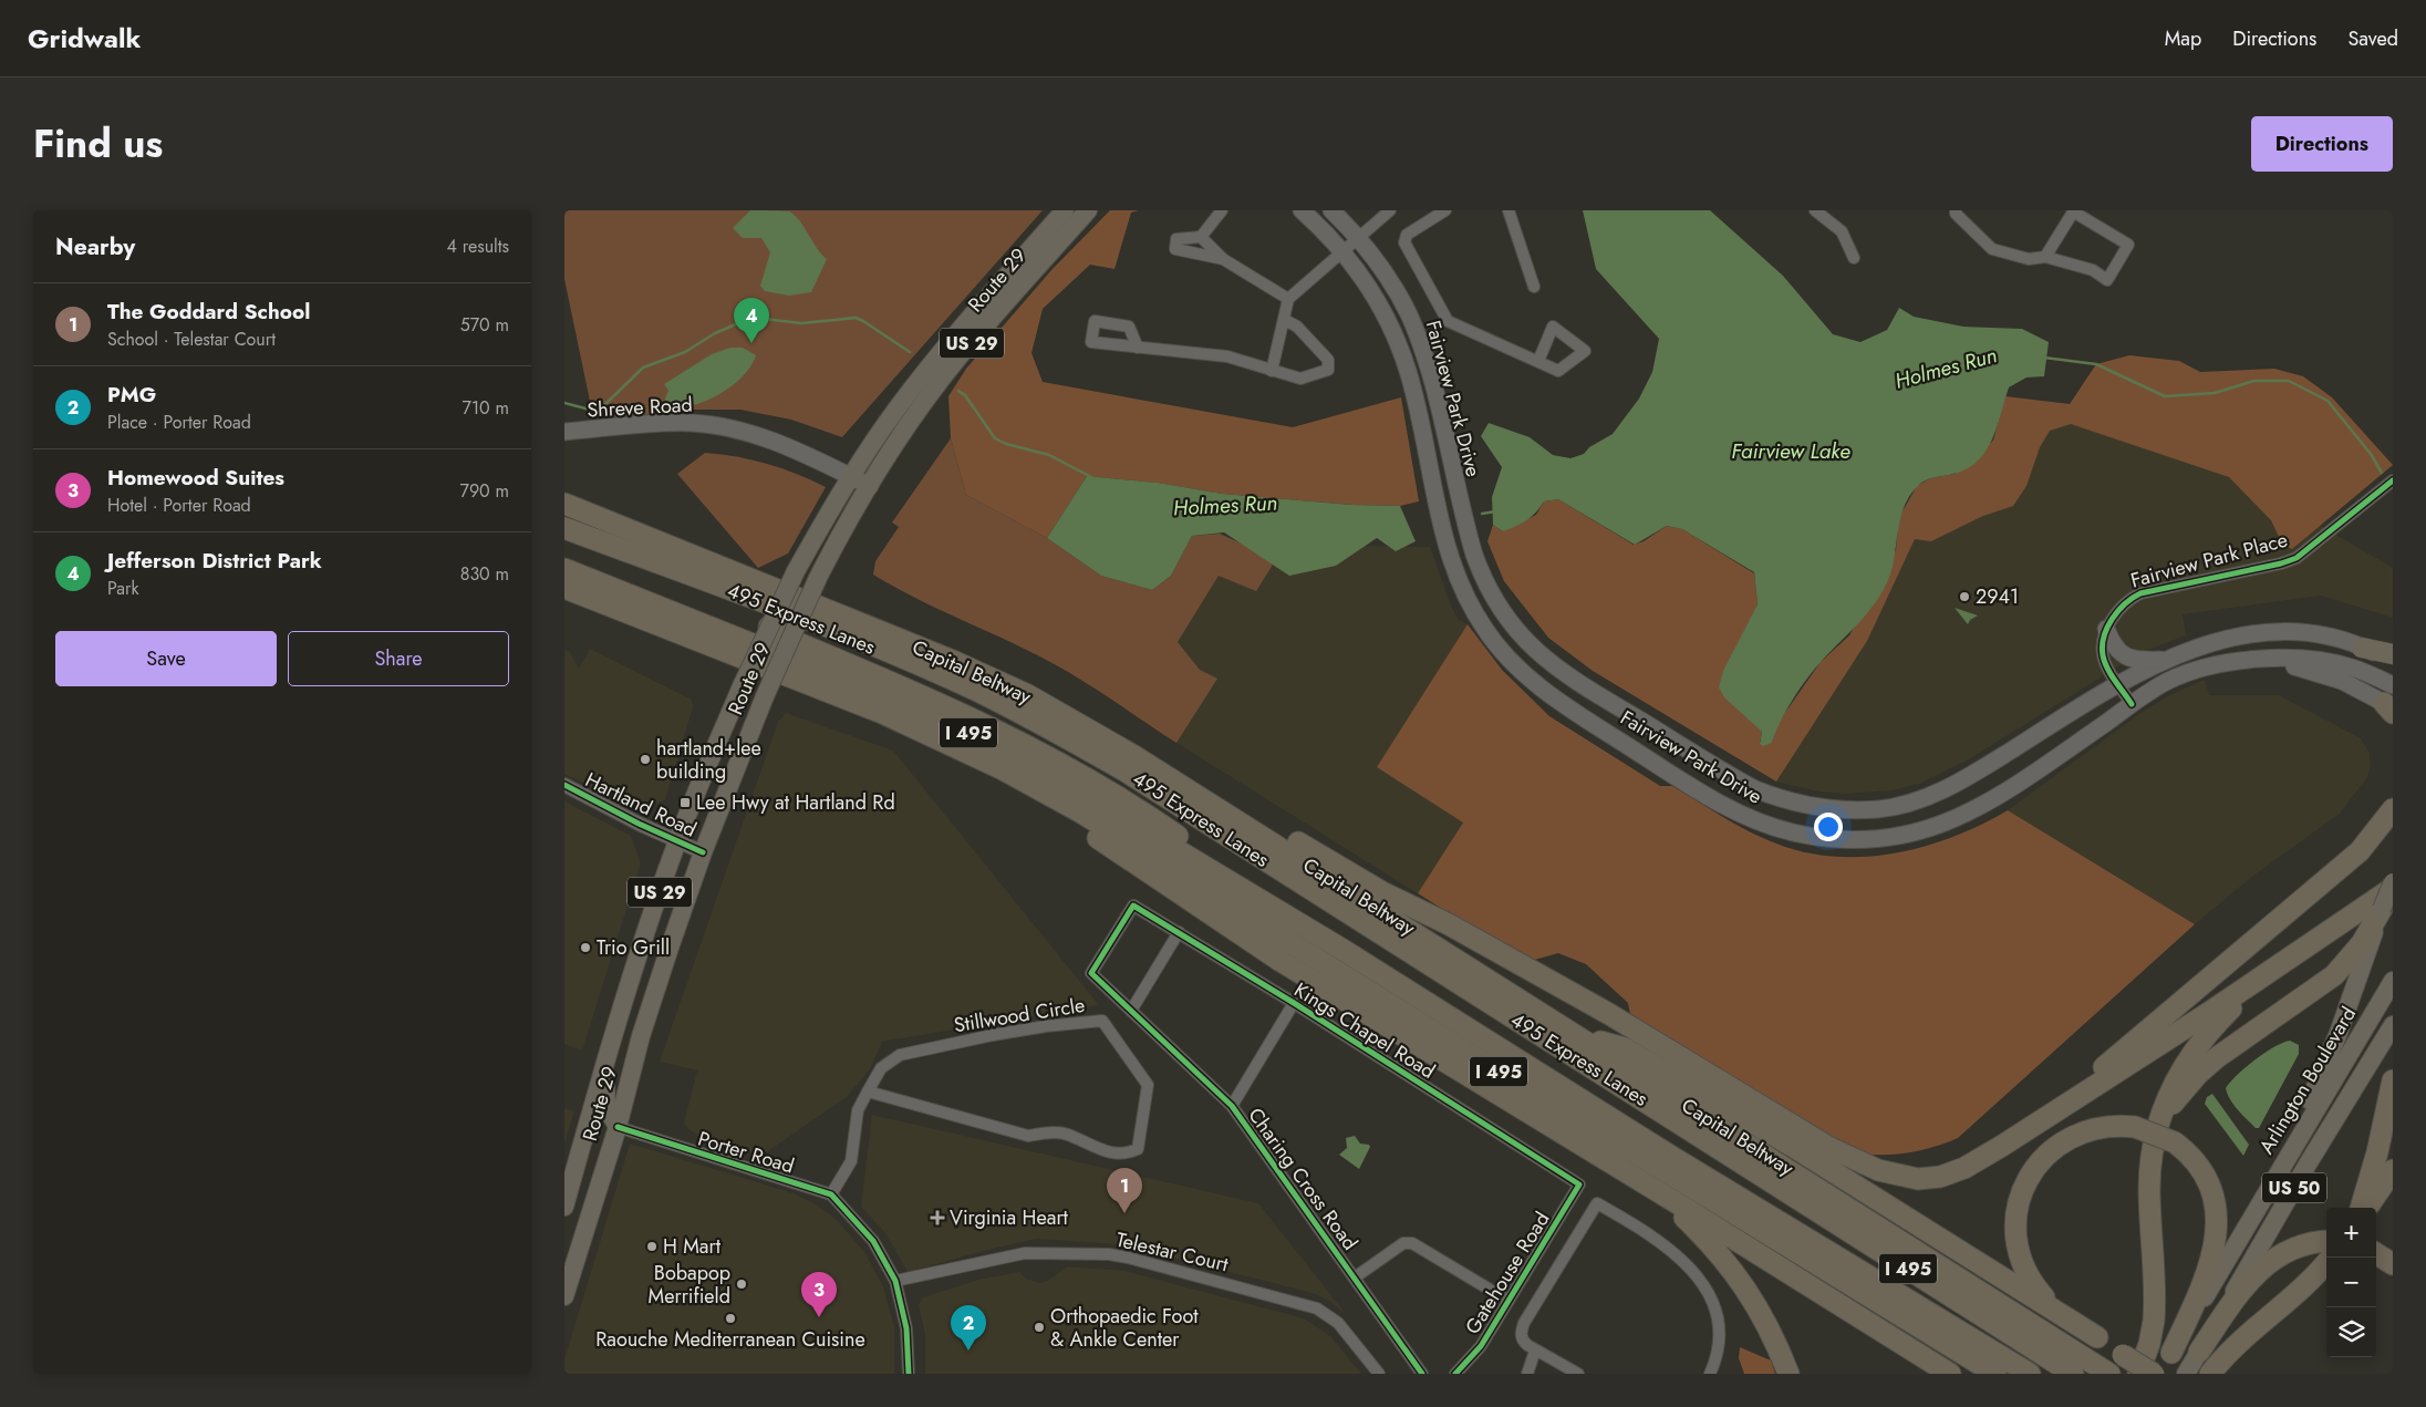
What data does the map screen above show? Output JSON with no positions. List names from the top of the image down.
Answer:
{
  "streets": {
    "highway": ["495 Express Lanes", "Capital Beltway", "I 495"],
    "main road": [
      "Route 29",
      "US 29",
      "Fairview Park Drive",
      "Shreve Road",
      "Arlington Boulevard",
      "US 50"
    ],
    "street": [
      "Fairview Park Place",
      "Hartland Road",
      "Stillwood Circle",
      "Kings Chapel Road",
      "Porter Road",
      "Charing Cross Road",
      "Telestar Court",
      "Gatehouse Road"
    ]
  },
  "crossings": [
    ["Route 29", "Shreve Road"],
    ["Route 29", "Hartland Road"],
    ["Route 29", "Porter Road"],
    ["Stillwood Circle", "Porter Road"],
    ["Kings Chapel Road", "Charing Cross Road"],
    ["Kings Chapel Road", "Gatehouse Road"],
    ["Porter Road", "Telestar Court"]
  ],
  "water": ["Holmes Run", "Fairview Lake"],
  "places": {
    "other": [
      "2941",
      "hartland+lee building",
      "Trio Grill",
      "H Mart",
      "Bobapop Merrifield",
      "Raouche Mediterranean Cuisine",
      "Orthopaedic Foot & Ankle Center"
    ],
    "transit": ["Lee Hwy at Hartland Rd"],
    "health": ["Virginia Heart"]
  },
  "page": {
    "header": "Gridwalk",
    "nav": ["Map", "Directions", "Saved"],
    "title": "Find us",
    "buttons": [
      "Directions",
      ["Save", "Share"]
    ],
    "heading": ["Nearby", "4 results"],
    "list": [
      {
        "mark": "1",
        "name": "The Goddard School",
        "note": "School · Telestar Court",
        "value": "570 m"
      },
      {
        "mark": "2",
        "name": "PMG",
        "note": "Place · Porter Road",
        "value": "710 m"
      },
      {
        "mark": "3",
        "name": "Homewood Suites",
        "note": "Hotel · Porter Road",
        "value": "790 m"
      },
      {
        "mark": "4",
        "name": "Jefferson District Park",
        "note": "Park",
        "value": "830 m"
      }
    ],
    "pins": [
      "4",
      "1",
      "3",
      "2"
    ],
    "map_buttons": ["+", "−"]
  }
}
